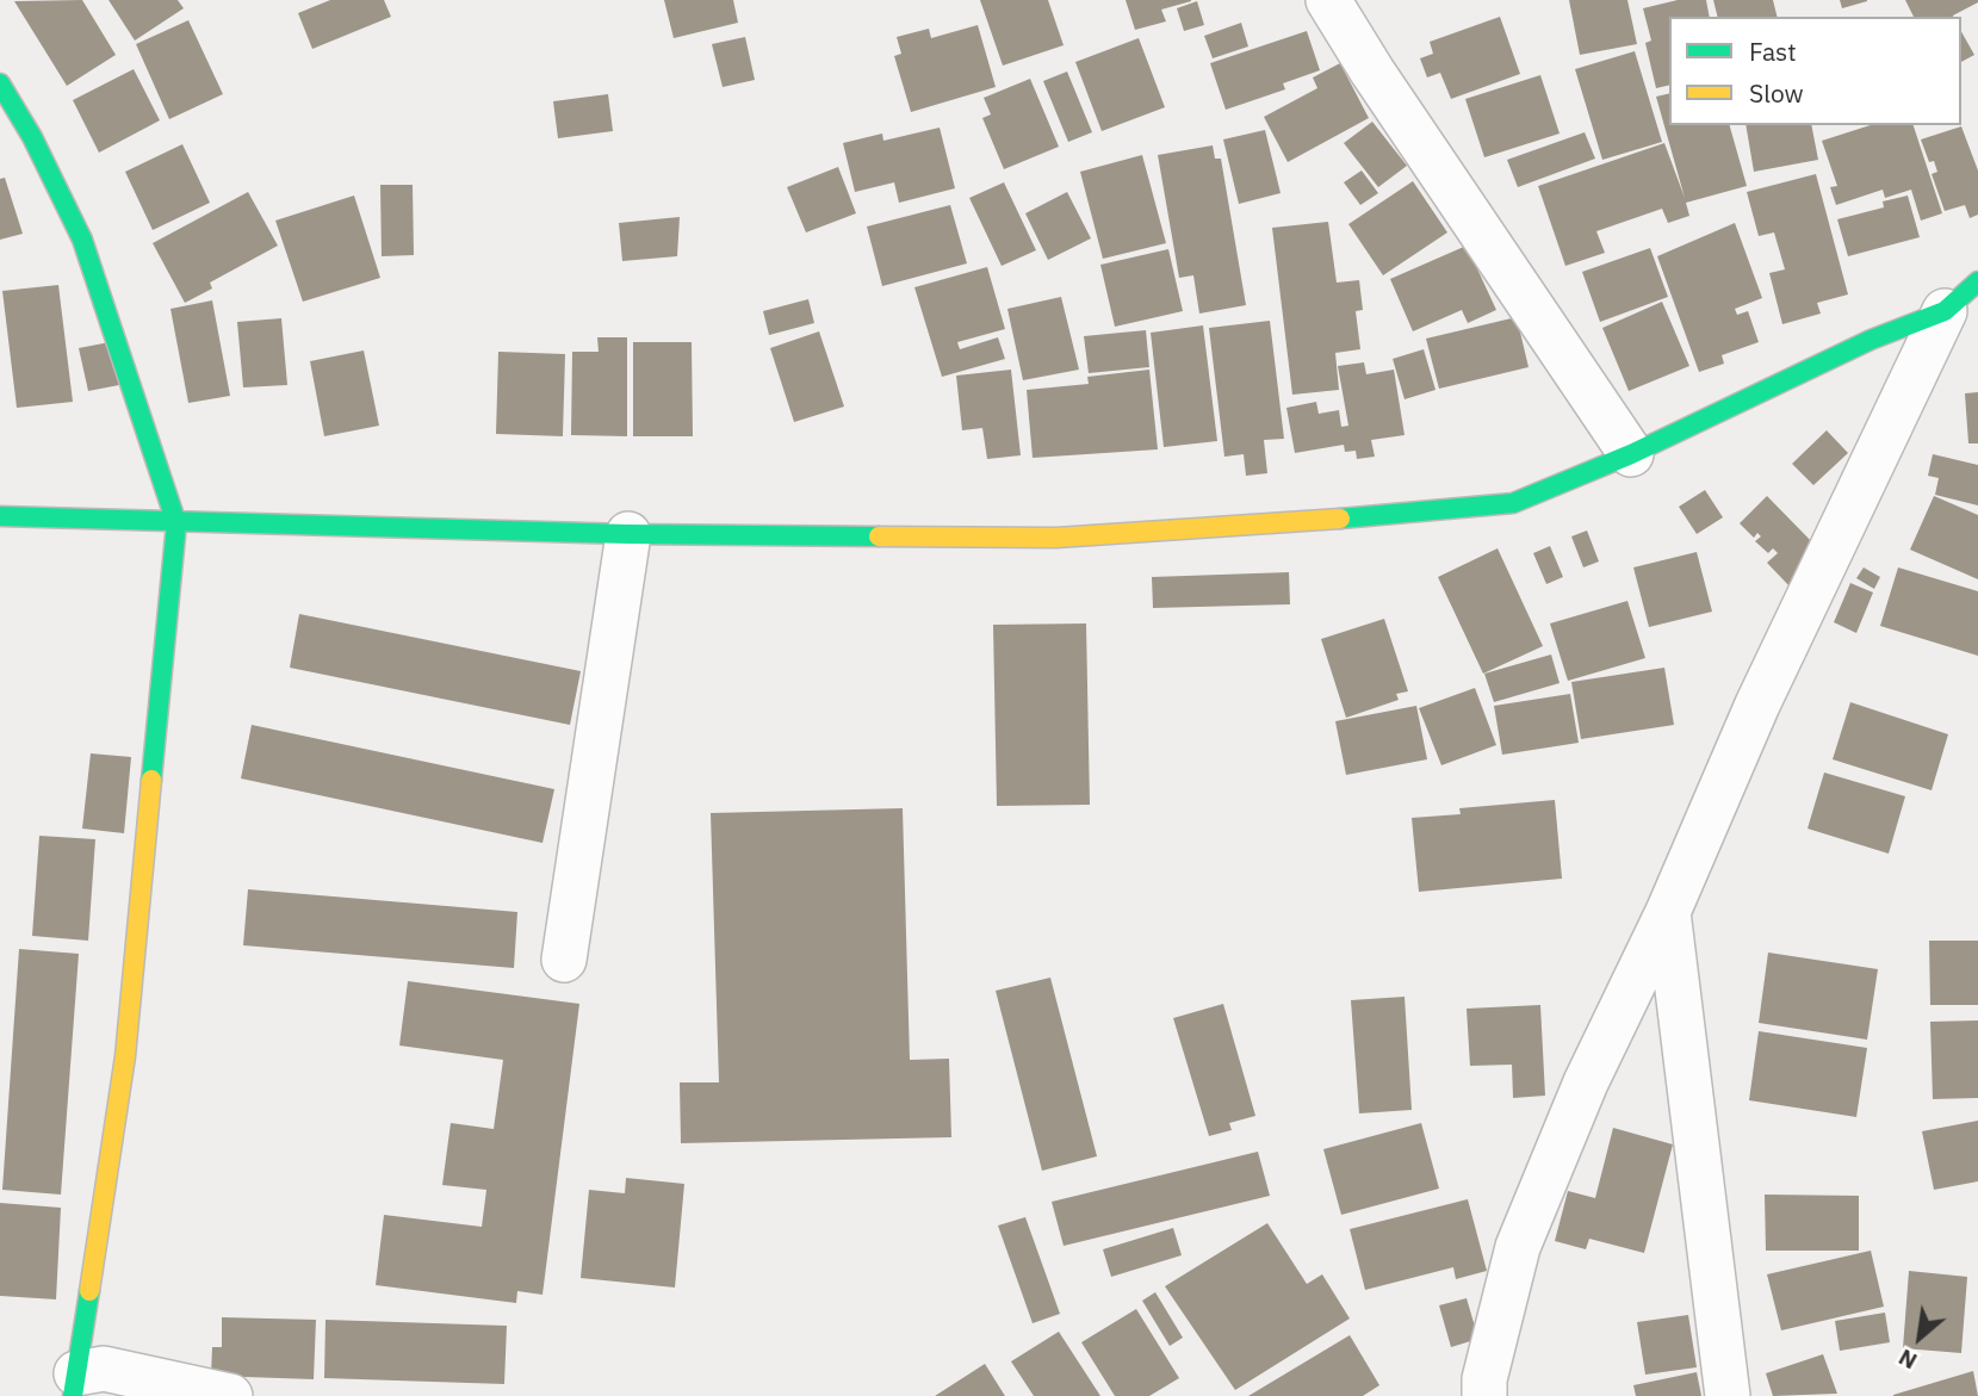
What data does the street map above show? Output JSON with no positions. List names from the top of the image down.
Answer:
{
  "legend": ["Fast", "Slow"],
  "north": "bottom left"
}
